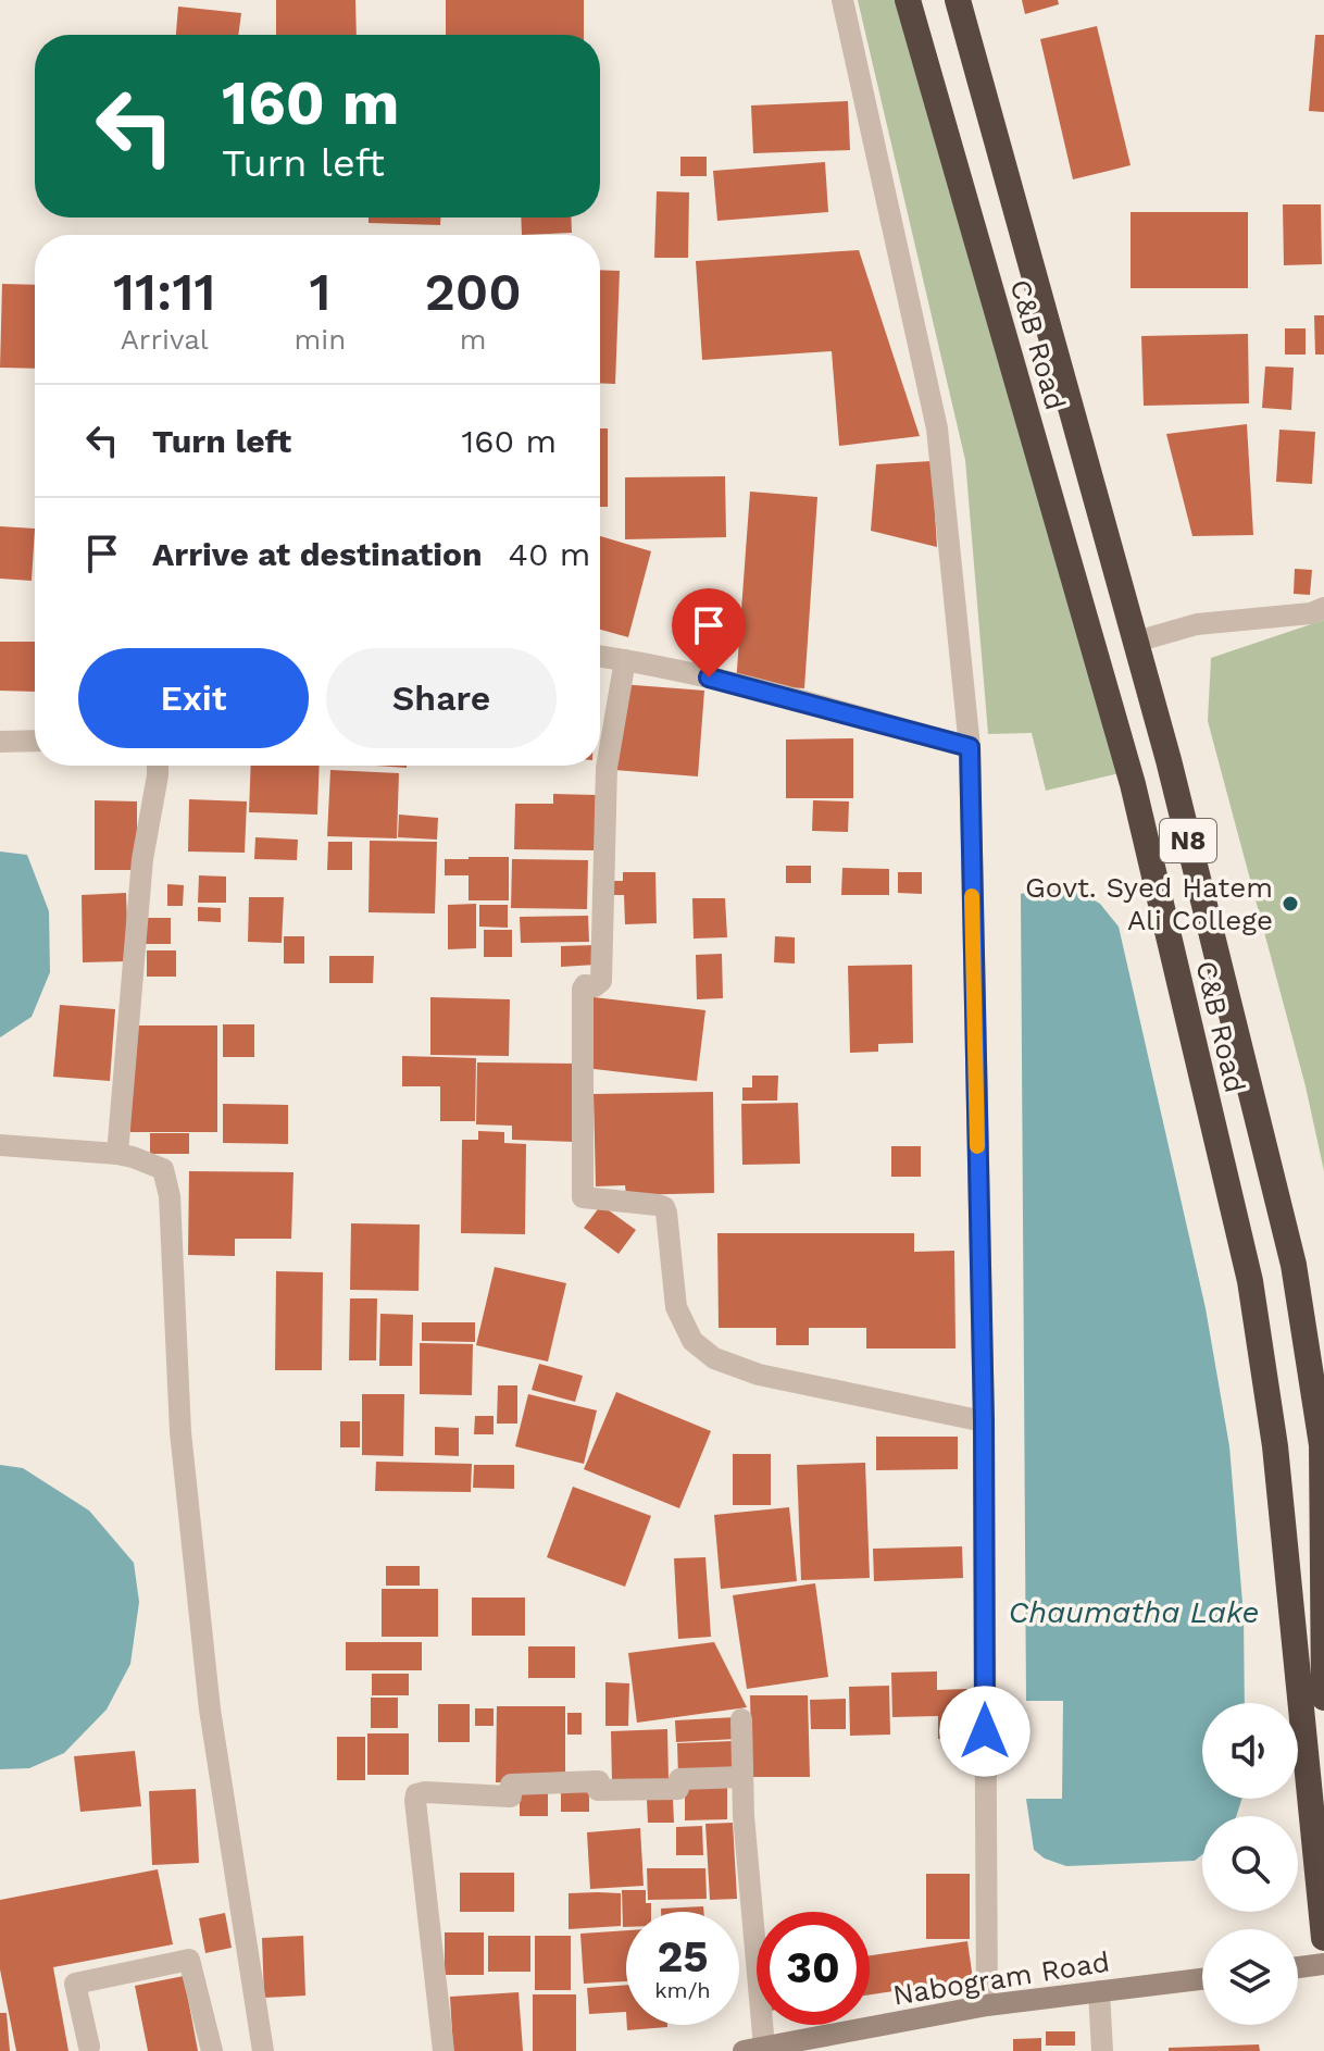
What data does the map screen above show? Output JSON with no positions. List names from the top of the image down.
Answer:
{
  "streets": {
    "highway": ["C&B Road", "N8"],
    "main road": ["Nabogram Road"]
  },
  "water": ["Chaumatha Lake"],
  "places": ["Govt. Syed Hatem Ali College"],
  "page": {
    "turn": ["160 m", "Turn left"],
    "eta": [
      "11:11",
      "Arrival",
      "1",
      "min",
      "200",
      "m"
    ],
    "list": [
      {
        "name": "Turn left",
        "value": "160 m"
      },
      {
        "name": "Arrive at destination",
        "value": "40 m"
      }
    ],
    "buttons": ["Exit", "Share"],
    "speed": "25 km/h",
    "limit": "30"
  }
}
